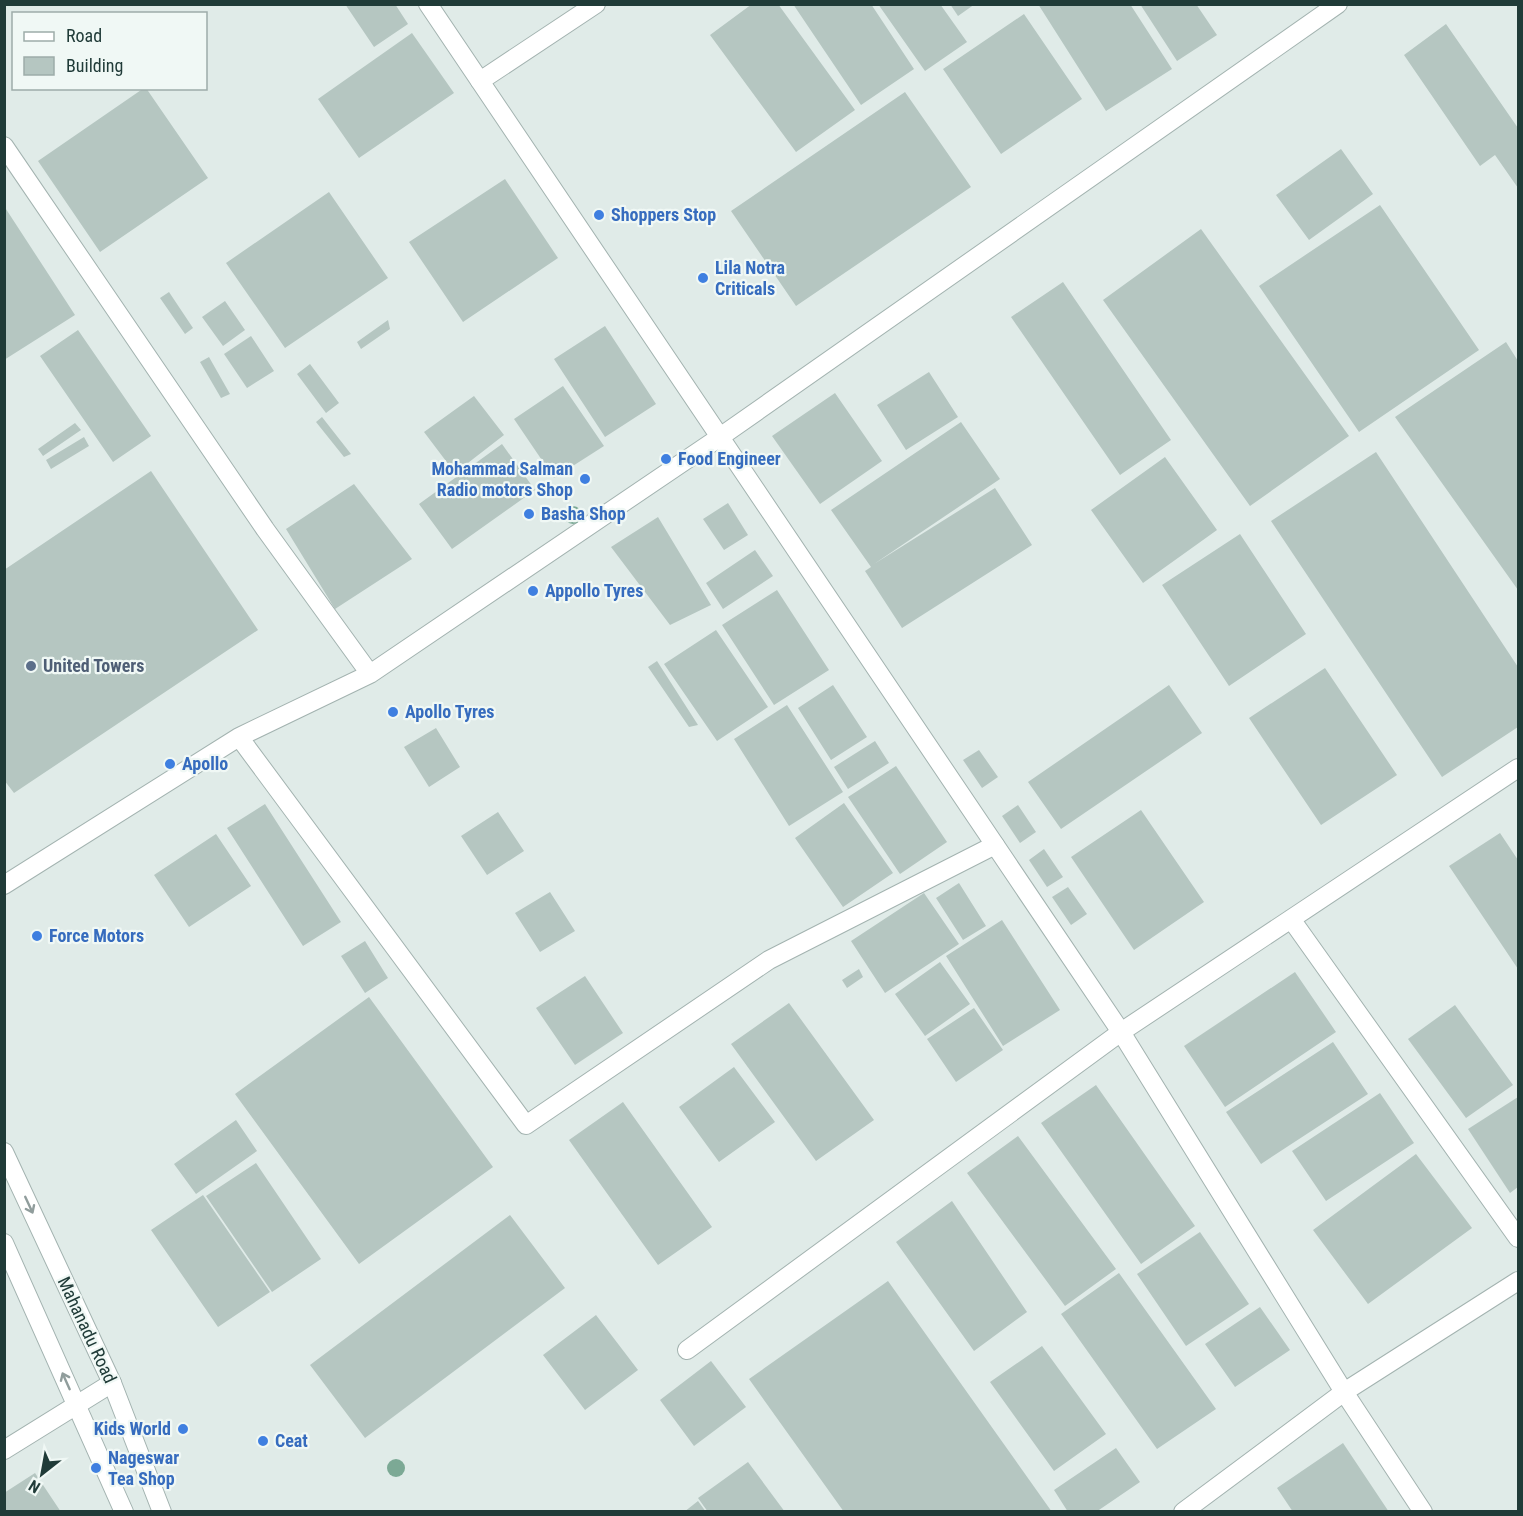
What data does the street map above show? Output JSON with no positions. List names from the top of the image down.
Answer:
{
  "streets": {
    "street": ["Mahanadu Road"]
  },
  "places": [
    "Shoppers Stop",
    "Lila Notra Criticals",
    "Food Engineer",
    "Mohammad Salman Radio motors Shop",
    "Basha Shop",
    "Appollo Tyres",
    "United Towers",
    "Apollo Tyres",
    "Apollo",
    "Force Motors",
    "Kids World",
    "Ceat",
    "Nageswar Tea Shop"
  ],
  "legend": ["Road", "Building"],
  "north": "bottom left"
}
